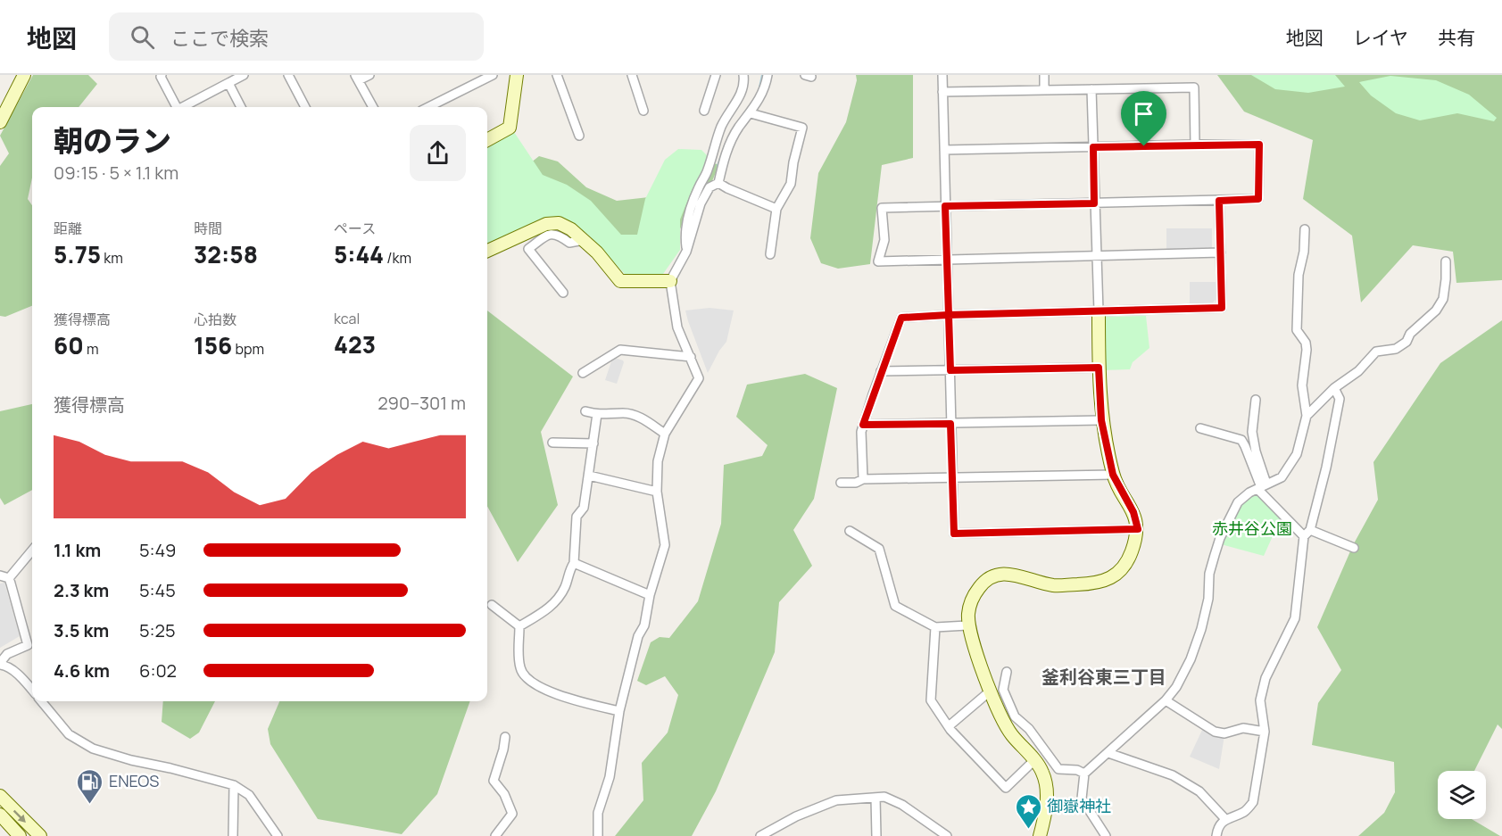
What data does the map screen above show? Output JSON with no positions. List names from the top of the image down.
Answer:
{
  "districts": ["釜利谷東三丁目"],
  "parks": ["赤井谷公園"],
  "places": {
    "fuel station": ["ENEOS"],
    "place": ["御嶽神社"]
  },
  "page": {
    "header": "地図",
    "search": "ここで検索",
    "nav": ["地図", "レイヤ", "共有"],
    "heading": ["朝のラン", "09:15 · 5 × 1.1 km"],
    "stats": [
      ["距離", "5.75 km"],
      ["時間", "32:58"],
      ["ペース", "5:44 /km"],
      ["獲得標高", "60 m"],
      ["心拍数", "156 bpm"],
      ["kcal", "423"]
    ],
    "chart": ["獲得標高", "290–301 m"],
    "list": [
      {
        "name": "1.1 km",
        "note": "5:49"
      },
      {
        "name": "2.3 km",
        "note": "5:45"
      },
      {
        "name": "3.5 km",
        "note": "5:25"
      },
      {
        "name": "4.6 km",
        "note": "6:02"
      }
    ]
  }
}
